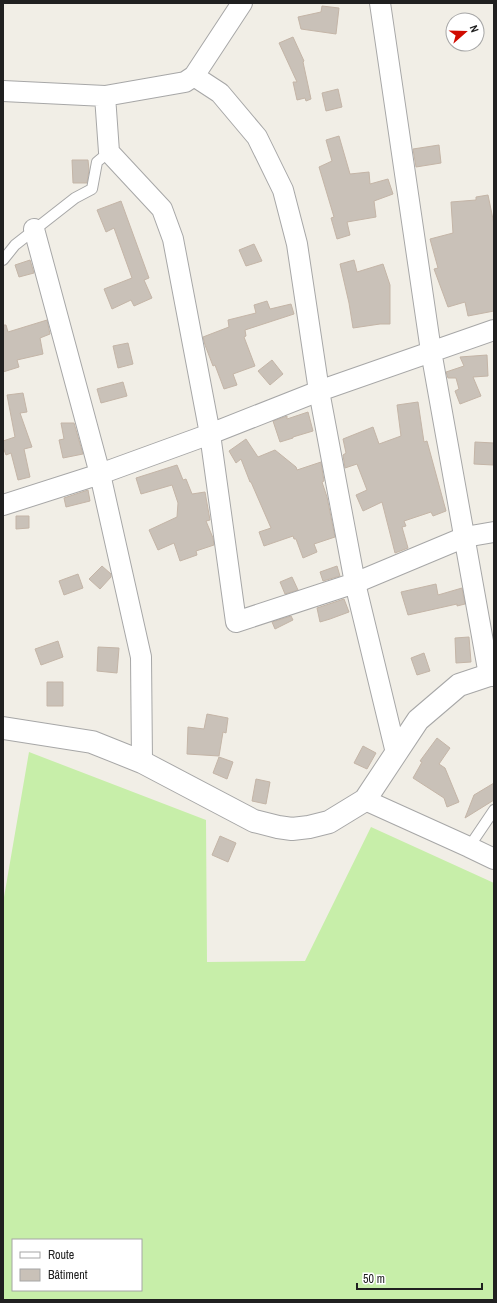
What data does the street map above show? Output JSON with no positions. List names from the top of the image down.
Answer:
{
  "legend": ["Route", "Bâtiment"],
  "scale_bar": "50 m",
  "north": "right"
}
